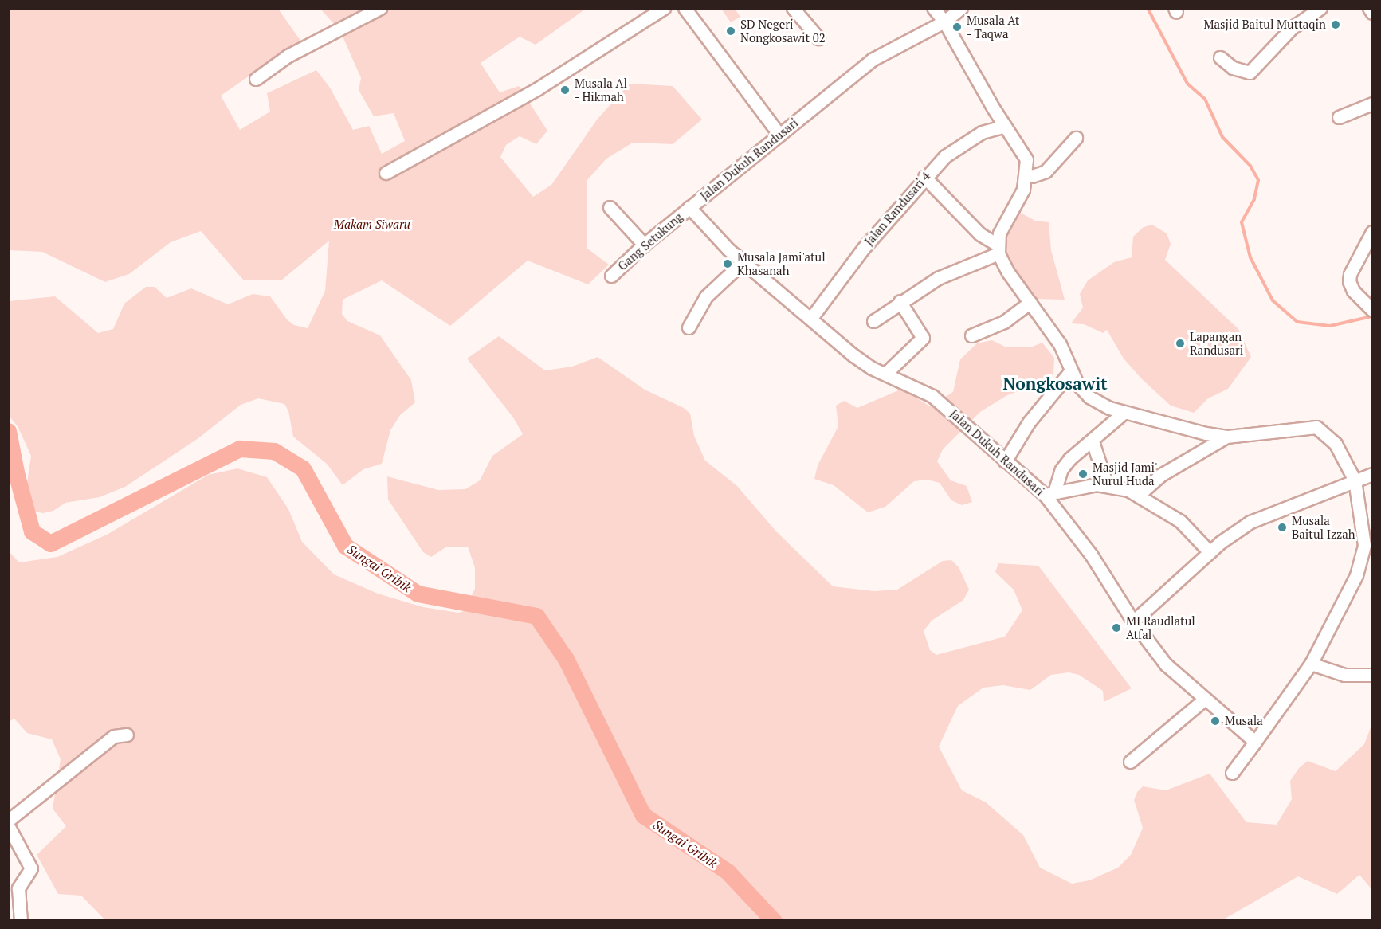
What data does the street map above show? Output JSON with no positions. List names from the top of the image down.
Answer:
{
  "streets": {
    "street": ["Jalan Dukuh Randusari", "Jalan Randusari 4", "Gang Setukung"]
  },
  "crossings": [
    ["Jalan Dukuh Randusari", "Jalan Randusari 4"],
    ["Jalan Dukuh Randusari", "Gang Setukung"]
  ],
  "districts": ["Nongkosawit"],
  "water": ["Sungai Gribik"],
  "parks": ["Makam Siwaru"],
  "places": [
    "Masjid Baitul Muttaqin",
    "Musala At - Taqwa",
    "SD Negeri Nongkosawit 02",
    "Musala Al - Hikmah",
    "Musala Jami'atul Khasanah",
    "Lapangan Randusari",
    "Masjid Jami' Nurul Huda",
    "Musala Baitul Izzah",
    "MI Raudlatul Atfal",
    "Musala"
  ]
}
